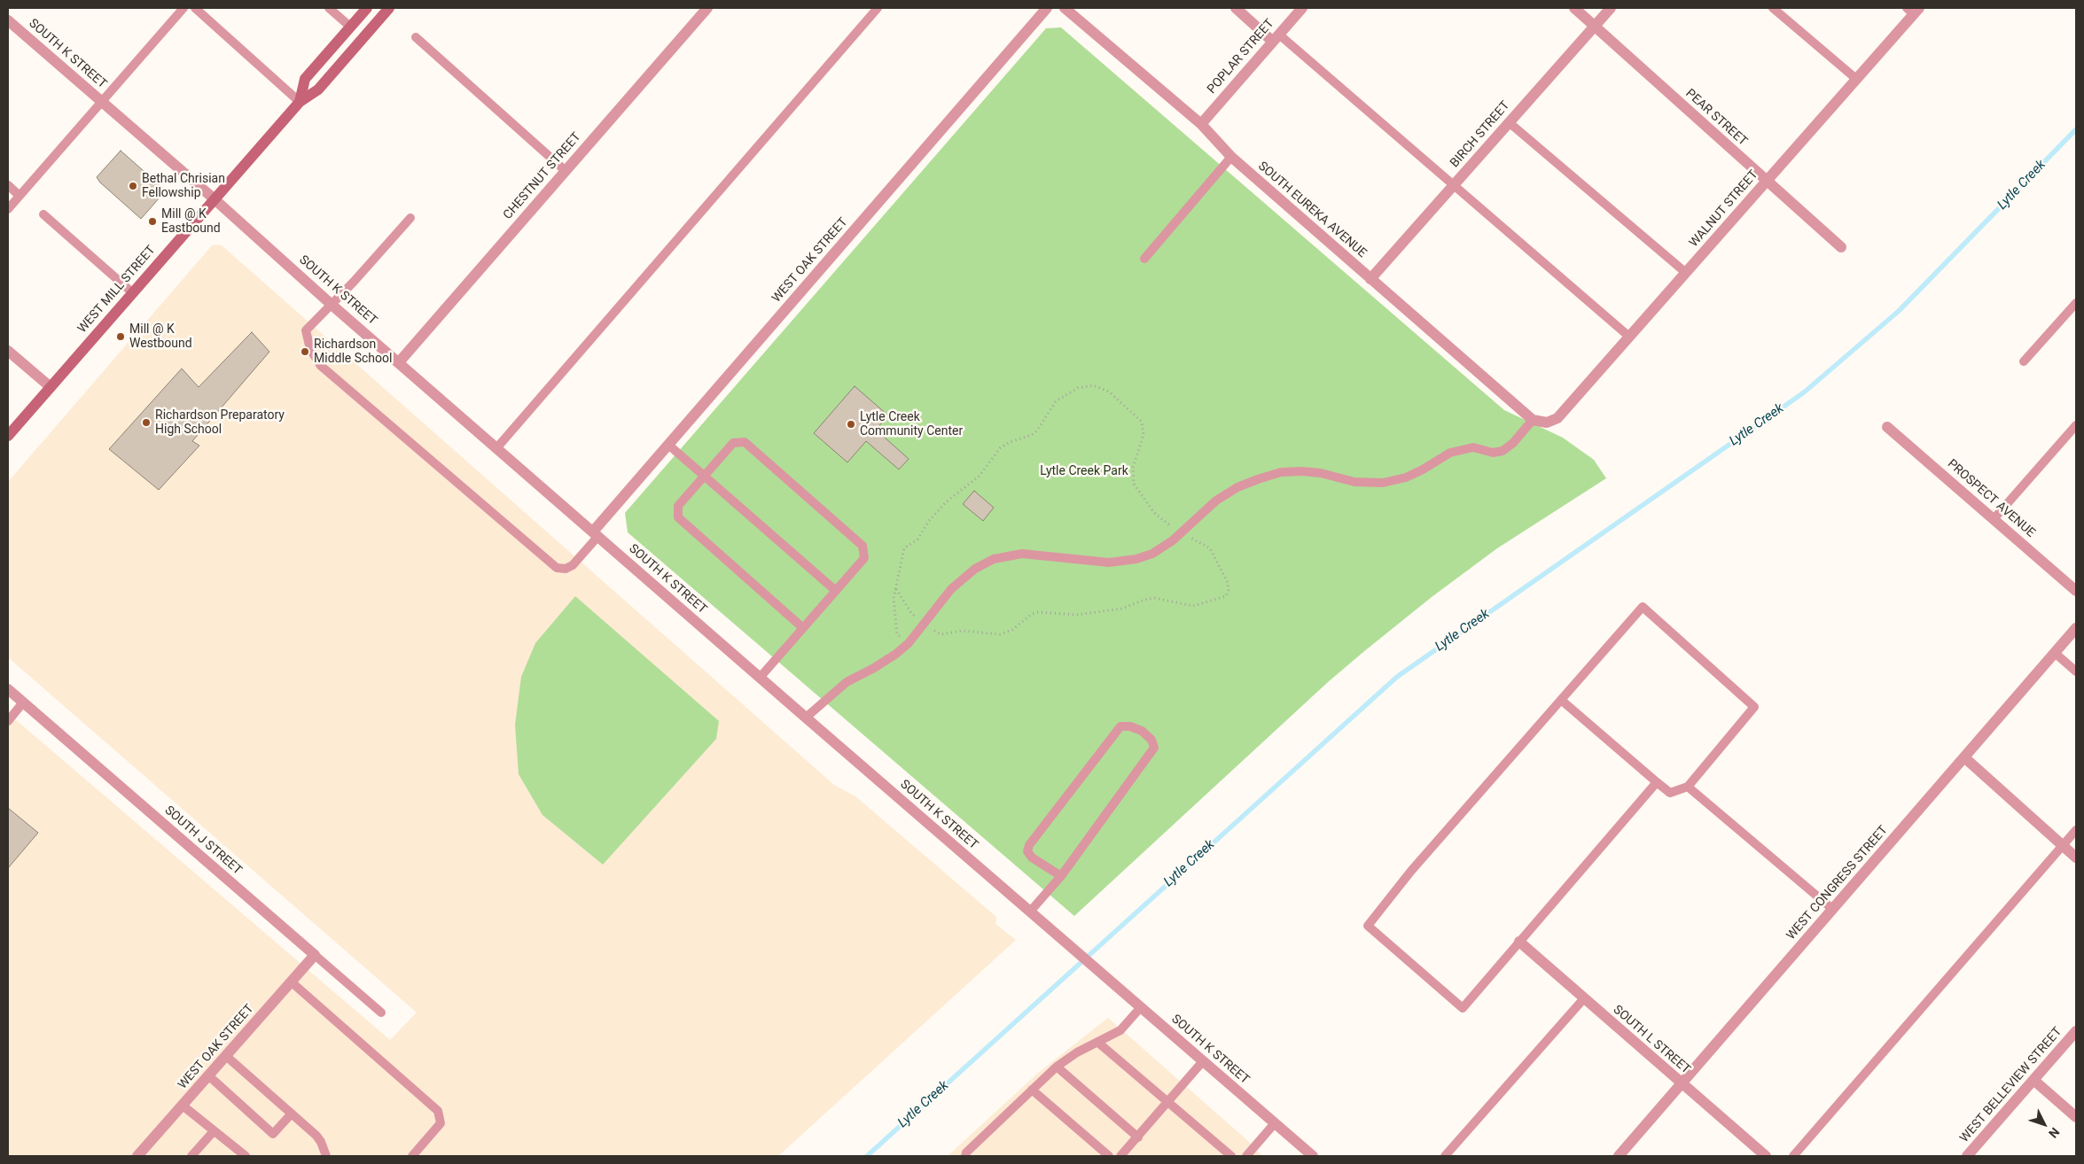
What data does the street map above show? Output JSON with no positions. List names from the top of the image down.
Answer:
{
  "streets": {
    "main road": ["WEST MILL STREET"],
    "street": [
      "SOUTH K STREET",
      "POPLAR STREET",
      "PEAR STREET",
      "BIRCH STREET",
      "CHESTNUT STREET",
      "WALNUT STREET",
      "SOUTH EUREKA AVENUE",
      "WEST OAK STREET",
      "PROSPECT AVENUE",
      "SOUTH J STREET",
      "WEST CONGRESS STREET",
      "SOUTH L STREET",
      "WEST BELLEVIEW STREET"
    ]
  },
  "crossings": [
    ["SOUTH K STREET", "CHESTNUT STREET"],
    ["SOUTH K STREET", "WEST OAK STREET"],
    ["SOUTH K STREET", "WEST MILL STREET"],
    ["POPLAR STREET", "SOUTH EUREKA AVENUE"],
    ["PEAR STREET", "BIRCH STREET"],
    ["PEAR STREET", "WALNUT STREET"],
    ["BIRCH STREET", "SOUTH EUREKA AVENUE"],
    ["WALNUT STREET", "SOUTH EUREKA AVENUE"],
    ["WEST OAK STREET", "SOUTH J STREET"],
    ["WEST CONGRESS STREET", "SOUTH L STREET"]
  ],
  "water": ["Lytle Creek"],
  "parks": ["Lytle Creek Park"],
  "places": [
    "Bethal Chrisian Fellowship",
    "Mill @ K Eastbound",
    "Mill @ K Westbound",
    "Richardson Middle School",
    "Richardson Preparatory High School",
    "Lytle Creek Community Center"
  ],
  "north": "bottom right"
}
